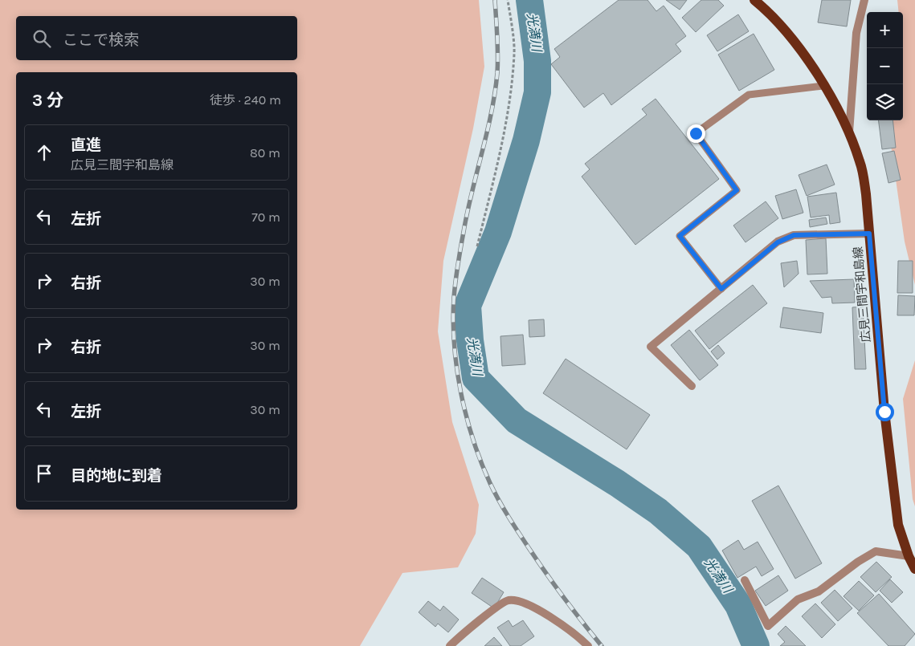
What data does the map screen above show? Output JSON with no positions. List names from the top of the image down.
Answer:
{
  "streets": {
    "main road": ["広見三間宇和島線"]
  },
  "water": ["光満川"],
  "page": {
    "map_buttons": ["+", "−"],
    "search": "ここで検索",
    "heading": ["3 分", "徒歩 · 240 m"],
    "list": [
      ["直進", "広見三間宇和島線", "80 m"],
      ["左折", "70 m"],
      ["右折", "30 m"],
      ["右折", "30 m"],
      ["左折", "30 m"],
      "目的地に到着"
    ]
  }
}
